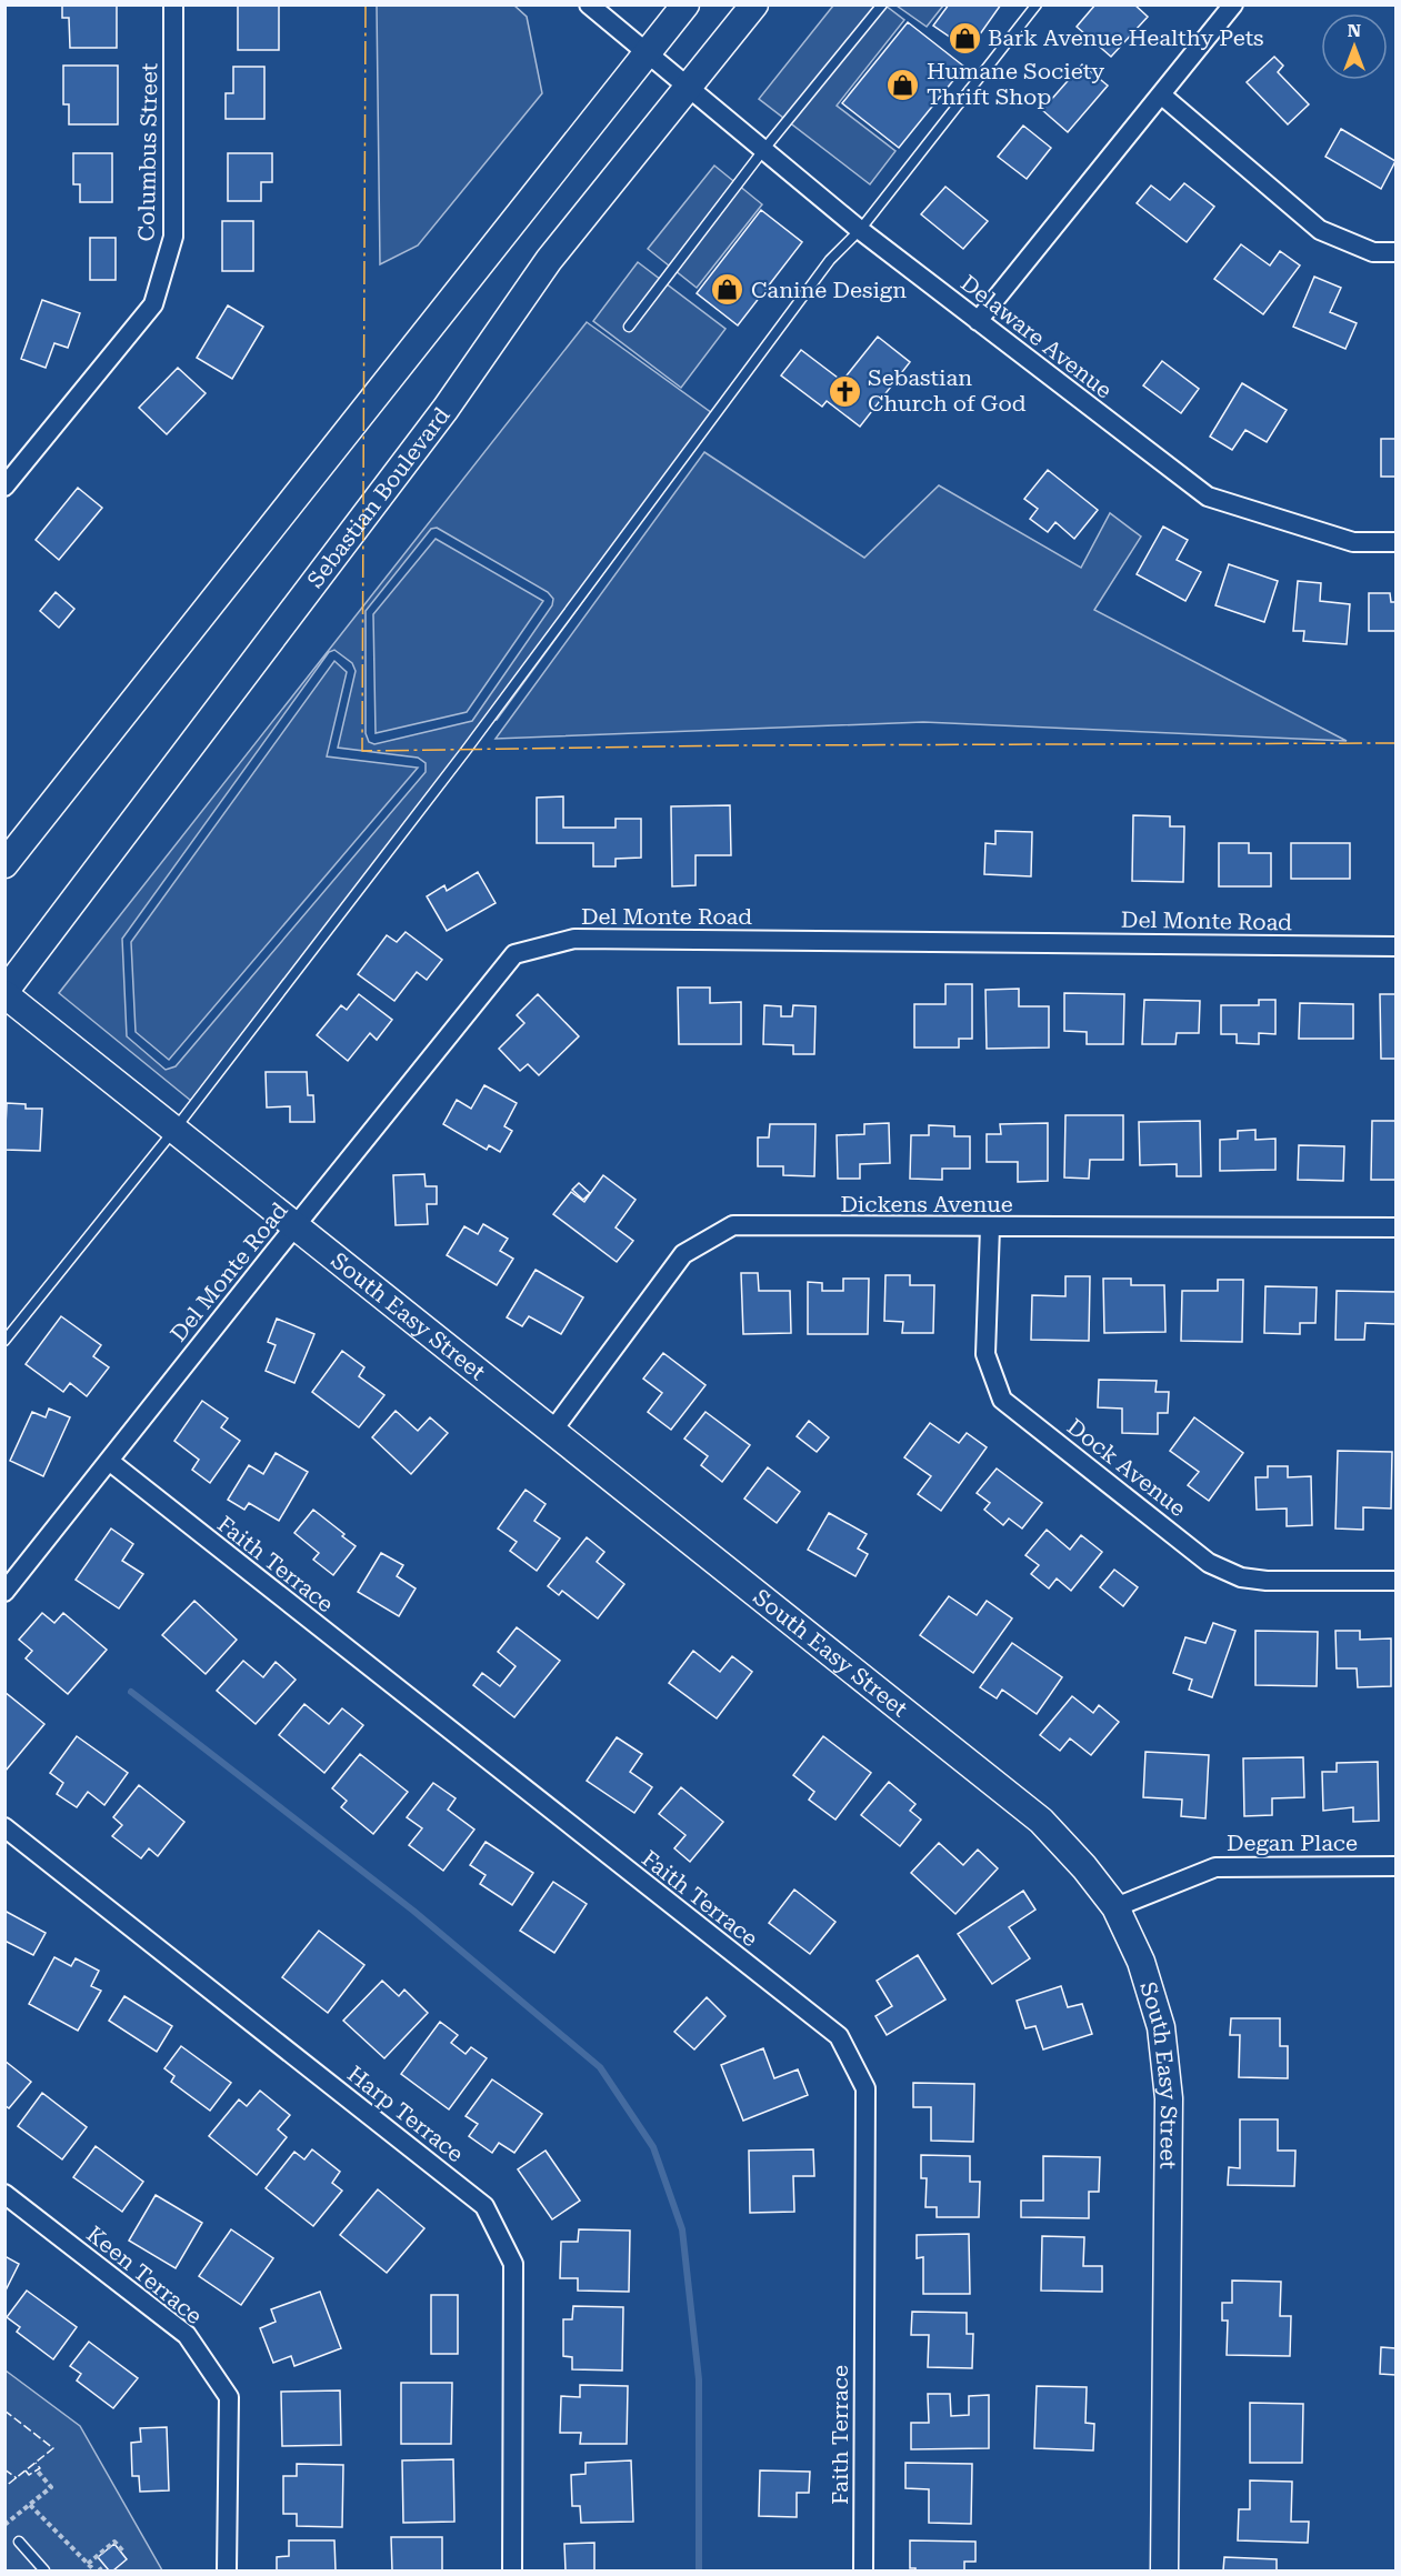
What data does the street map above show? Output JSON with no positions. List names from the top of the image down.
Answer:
{
  "streets": {
    "main road": ["Sebastian Boulevard", "South Easy Street"],
    "street": [
      "Columbus Street",
      "Delaware Avenue",
      "Del Monte Road",
      "Dickens Avenue",
      "Dock Avenue",
      "Faith Terrace",
      "Degan Place",
      "Harp Terrace",
      "Keen Terrace"
    ]
  },
  "crossings": [
    ["Delaware Avenue", "Sebastian Boulevard"],
    ["Sebastian Boulevard", "South Easy Street"],
    ["Del Monte Road", "South Easy Street"],
    ["Del Monte Road", "Faith Terrace"],
    ["Dickens Avenue", "South Easy Street"],
    ["Dickens Avenue", "Dock Avenue"],
    ["South Easy Street", "Degan Place"]
  ],
  "places": {
    "shop": ["Bark Avenue Healthy Pets", "Humane Society Thrift Shop", "Canine Design"],
    "church": ["Sebastian Church of God"]
  },
  "north": "top"
}
